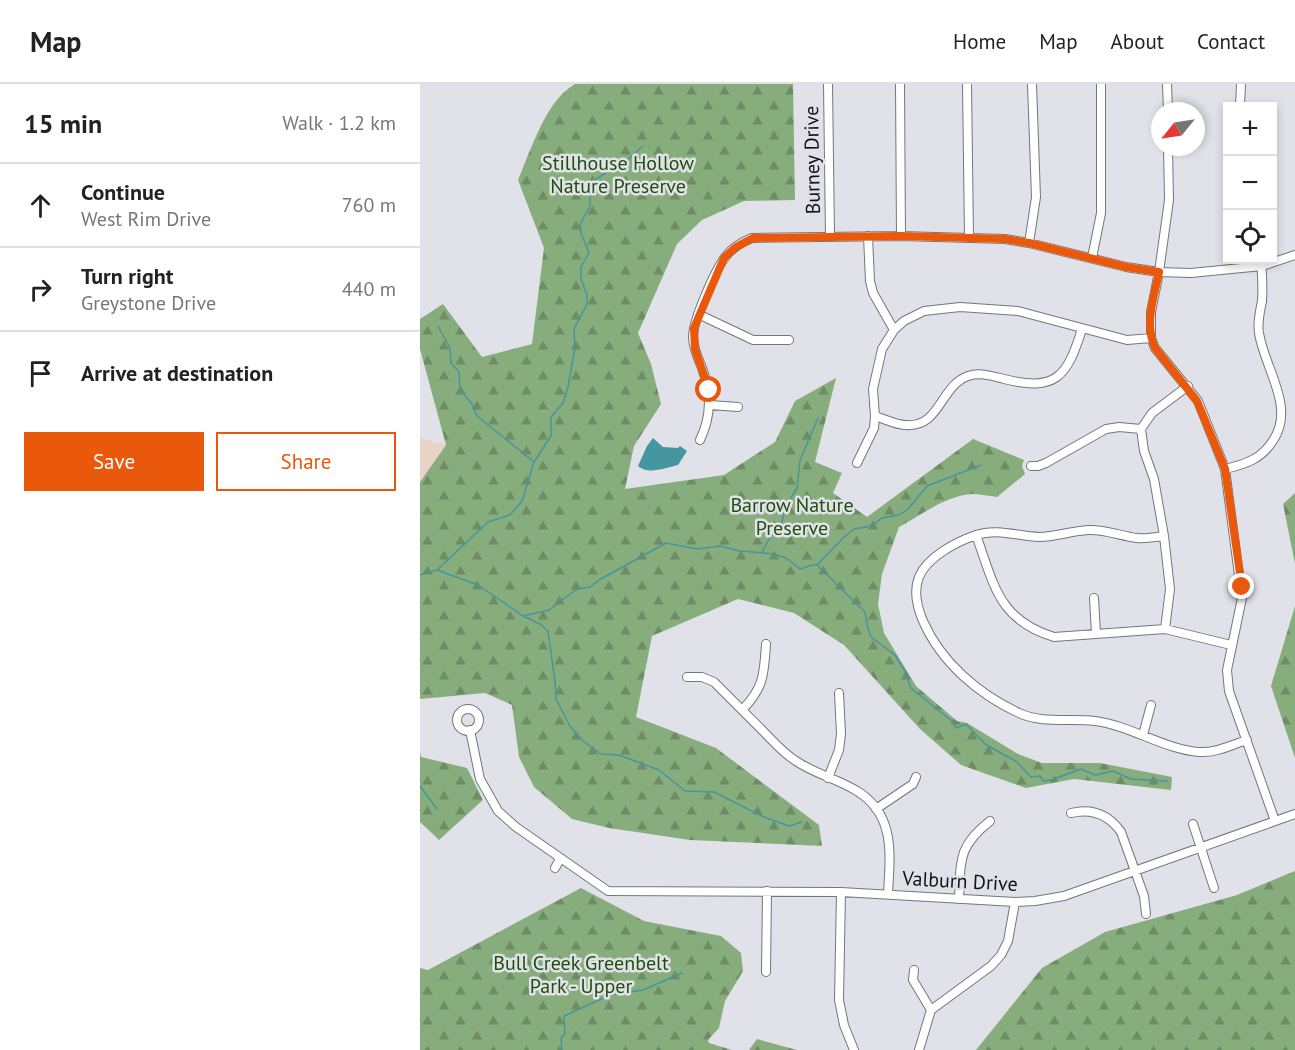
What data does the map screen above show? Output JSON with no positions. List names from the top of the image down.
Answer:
{
  "streets": {
    "street": ["Burney Drive", "Valburn Drive"]
  },
  "parks": ["Stillhouse Hollow Nature Preserve", "Barrow Nature Preserve", "Bull Creek Greenbelt Park - Upper"],
  "north": "bottom left",
  "page": {
    "header": "Map",
    "nav": [
      "Home",
      "Map",
      "About",
      "Contact"
    ],
    "heading": ["15 min", "Walk · 1.2 km"],
    "map_buttons": ["+", "−"],
    "list": [
      ["Continue", "West Rim Drive", "760 m"],
      ["Turn right", "Greystone Drive", "440 m"],
      "Arrive at destination"
    ],
    "buttons": ["Save", "Share"]
  }
}
